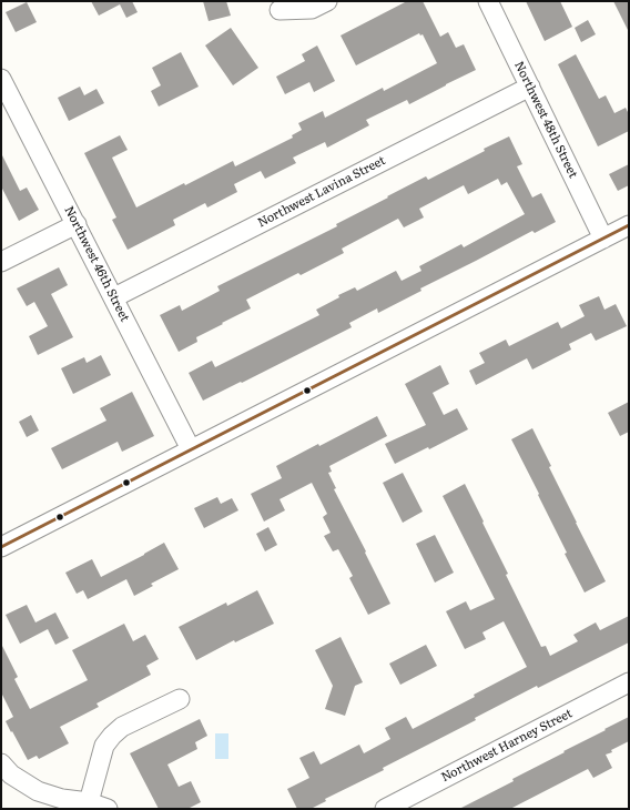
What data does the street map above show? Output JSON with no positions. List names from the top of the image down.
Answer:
{
  "streets": {
    "street": [
      "Northwest 48th Street",
      "Northwest Lavina Street",
      "Northwest 46th Street",
      "Northwest Harney Street"
    ]
  },
  "crossings": [
    ["Northwest 48th Street", "Northwest Lavina Street"],
    ["Northwest Lavina Street", "Northwest 46th Street"]
  ]
}
